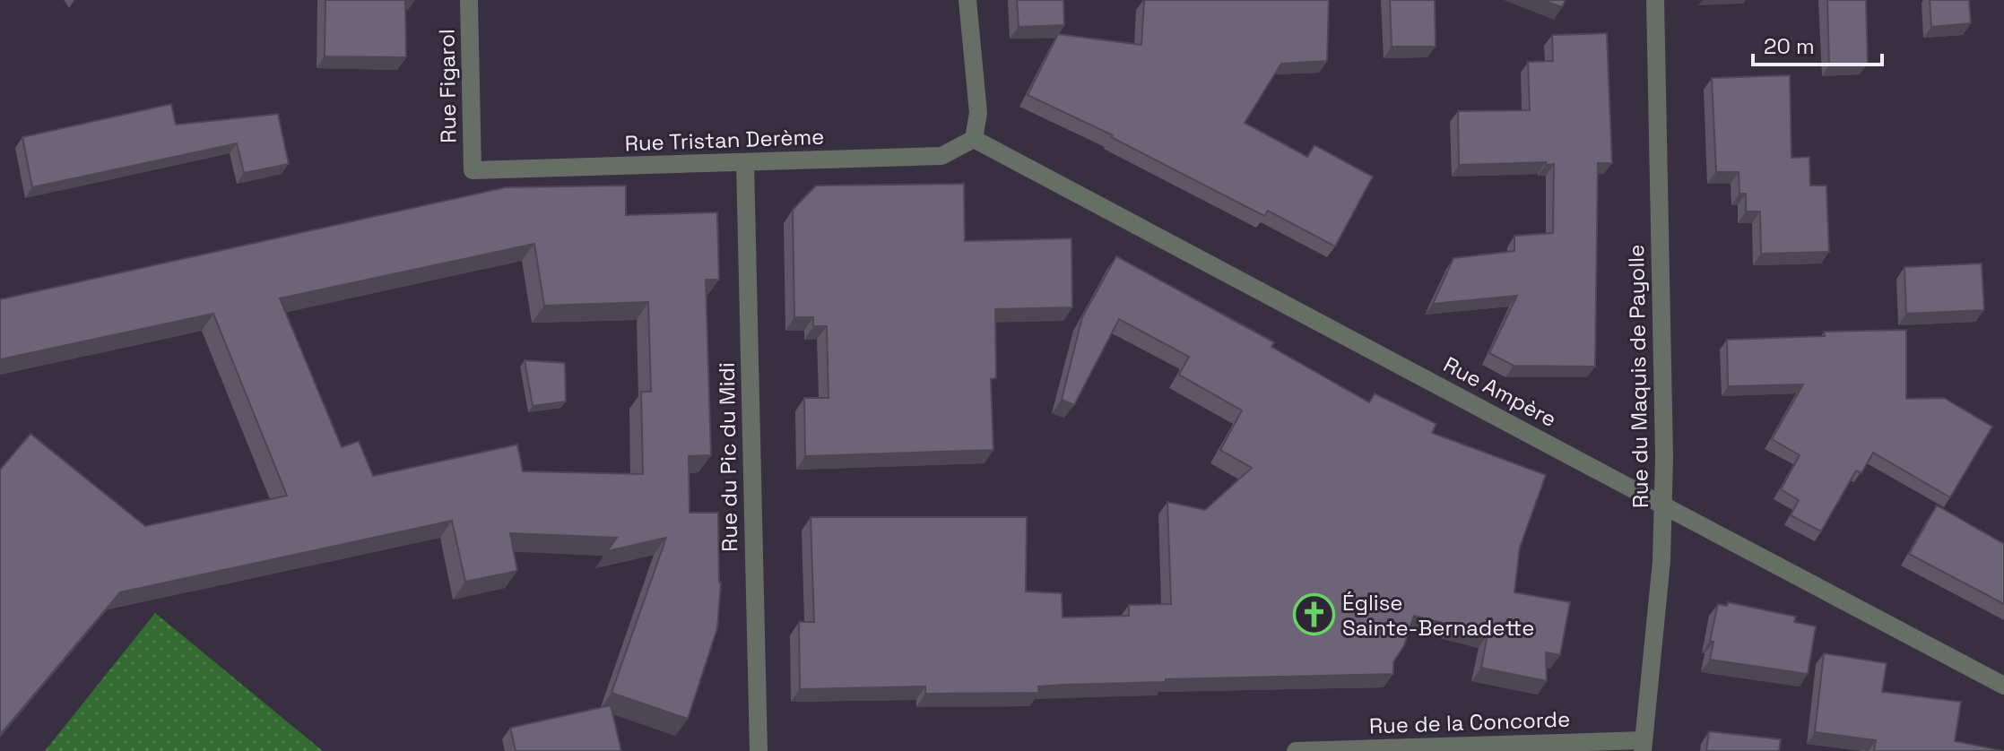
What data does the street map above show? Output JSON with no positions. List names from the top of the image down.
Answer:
{
  "streets": {
    "street": [
      "Rue Figarol",
      "Rue Tristan Derème",
      "Rue du Maquis de Payolle",
      "Rue Ampère",
      "Rue du Pic du Midi",
      "Rue de la Concorde"
    ]
  },
  "crossings": [
    ["Rue Figarol", "Rue Tristan Derème"],
    ["Rue Tristan Derème", "Rue Ampère"],
    ["Rue Tristan Derème", "Rue du Pic du Midi"],
    ["Rue du Maquis de Payolle", "Rue Ampère"],
    ["Rue du Maquis de Payolle", "Rue de la Concorde"]
  ],
  "places": {
    "church": ["Église Sainte-Bernadette"]
  },
  "scale_bar": "20 m"
}
